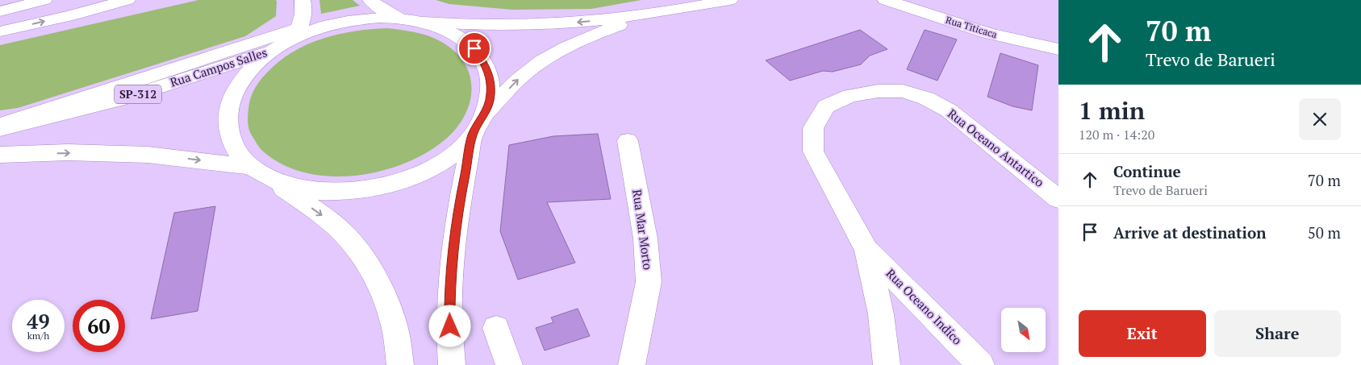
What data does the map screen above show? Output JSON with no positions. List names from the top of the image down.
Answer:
{
  "streets": {
    "main road": [
      "Rua Titicaca",
      "Rua Campos Salles",
      "SP-312",
      "Rua Oceano Antartico",
      "Rua Mar Morto",
      "Rua Oceano Indíco"
    ]
  },
  "crossings": [
    ["Rua Oceano Antartico", "Rua Oceano Indíco"]
  ],
  "north": "bottom right",
  "page": {
    "turn": ["70 m", "Trevo de Barueri"],
    "heading": ["1 min", "120 m · 14:20"],
    "list": [
      {
        "name": "Continue",
        "note": "Trevo de Barueri",
        "value": "70 m"
      },
      {
        "name": "Arrive at destination",
        "value": "50 m"
      }
    ],
    "speed": "49 km/h",
    "limit": "60",
    "buttons": ["Exit", "Share"]
  }
}
